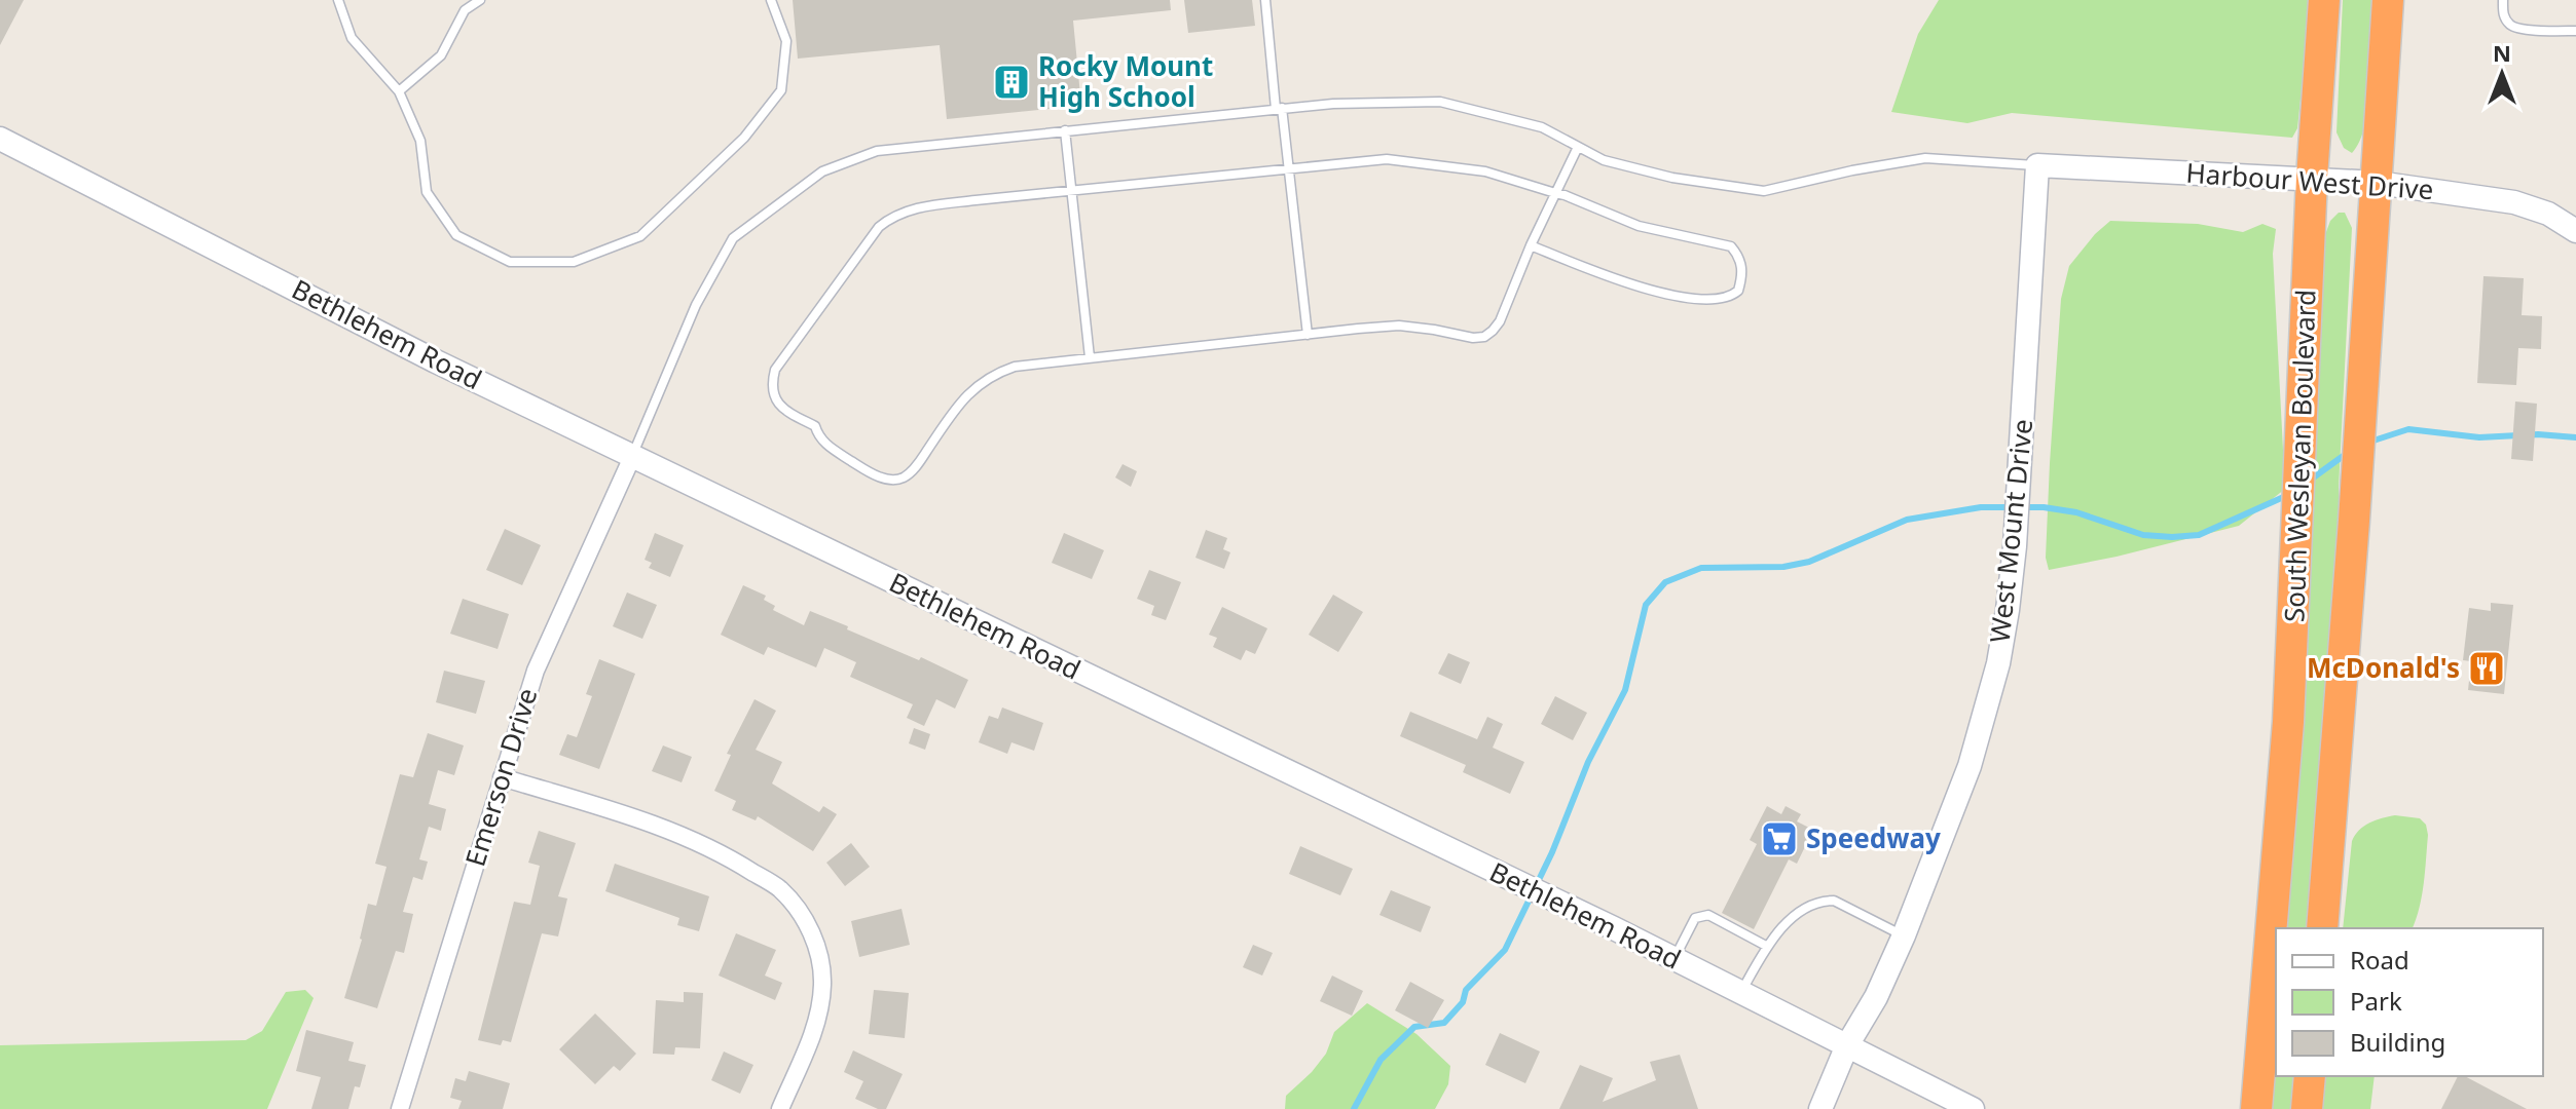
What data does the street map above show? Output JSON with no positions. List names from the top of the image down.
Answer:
{
  "streets": {
    "highway": ["South Wesleyan Boulevard"],
    "main road": ["Harbour West Drive", "Bethlehem Road", "West Mount Drive"],
    "street": ["Emerson Drive"]
  },
  "crossings": [
    ["Harbour West Drive", "South Wesleyan Boulevard"],
    ["Harbour West Drive", "West Mount Drive"],
    ["Bethlehem Road", "West Mount Drive"],
    ["Bethlehem Road", "Emerson Drive"]
  ],
  "places": {
    "building": ["Rocky Mount High School"],
    "restaurant": ["McDonald's"],
    "supermarket": ["Speedway"]
  },
  "legend": ["Road", "Park", "Building"],
  "north": "top"
}
